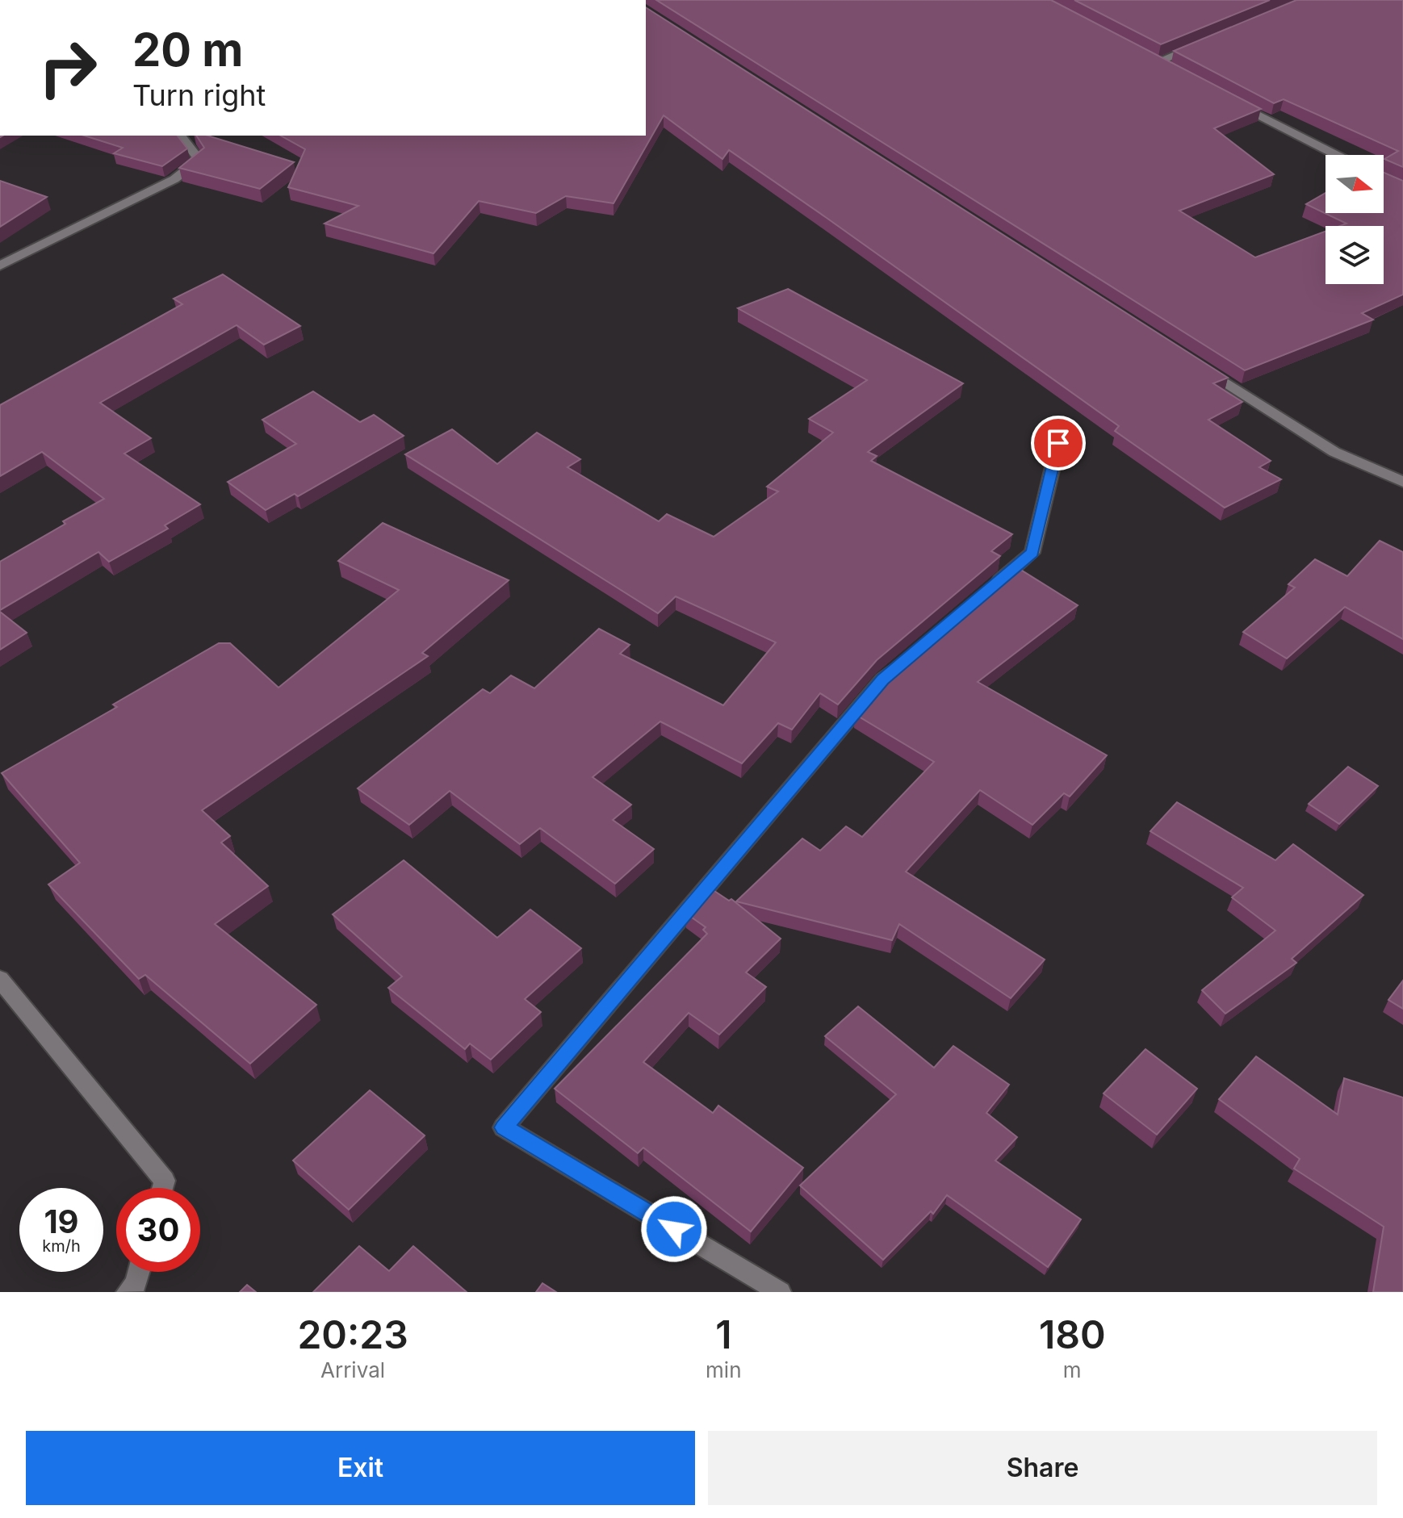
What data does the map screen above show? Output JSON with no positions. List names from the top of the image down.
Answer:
{
  "north": "right",
  "page": {
    "turn": ["20 m", "Turn right"],
    "speed": "19 km/h",
    "limit": "30",
    "eta": [
      "20:23",
      "Arrival",
      "1",
      "min",
      "180",
      "m"
    ],
    "buttons": ["Exit", "Share"]
  }
}
